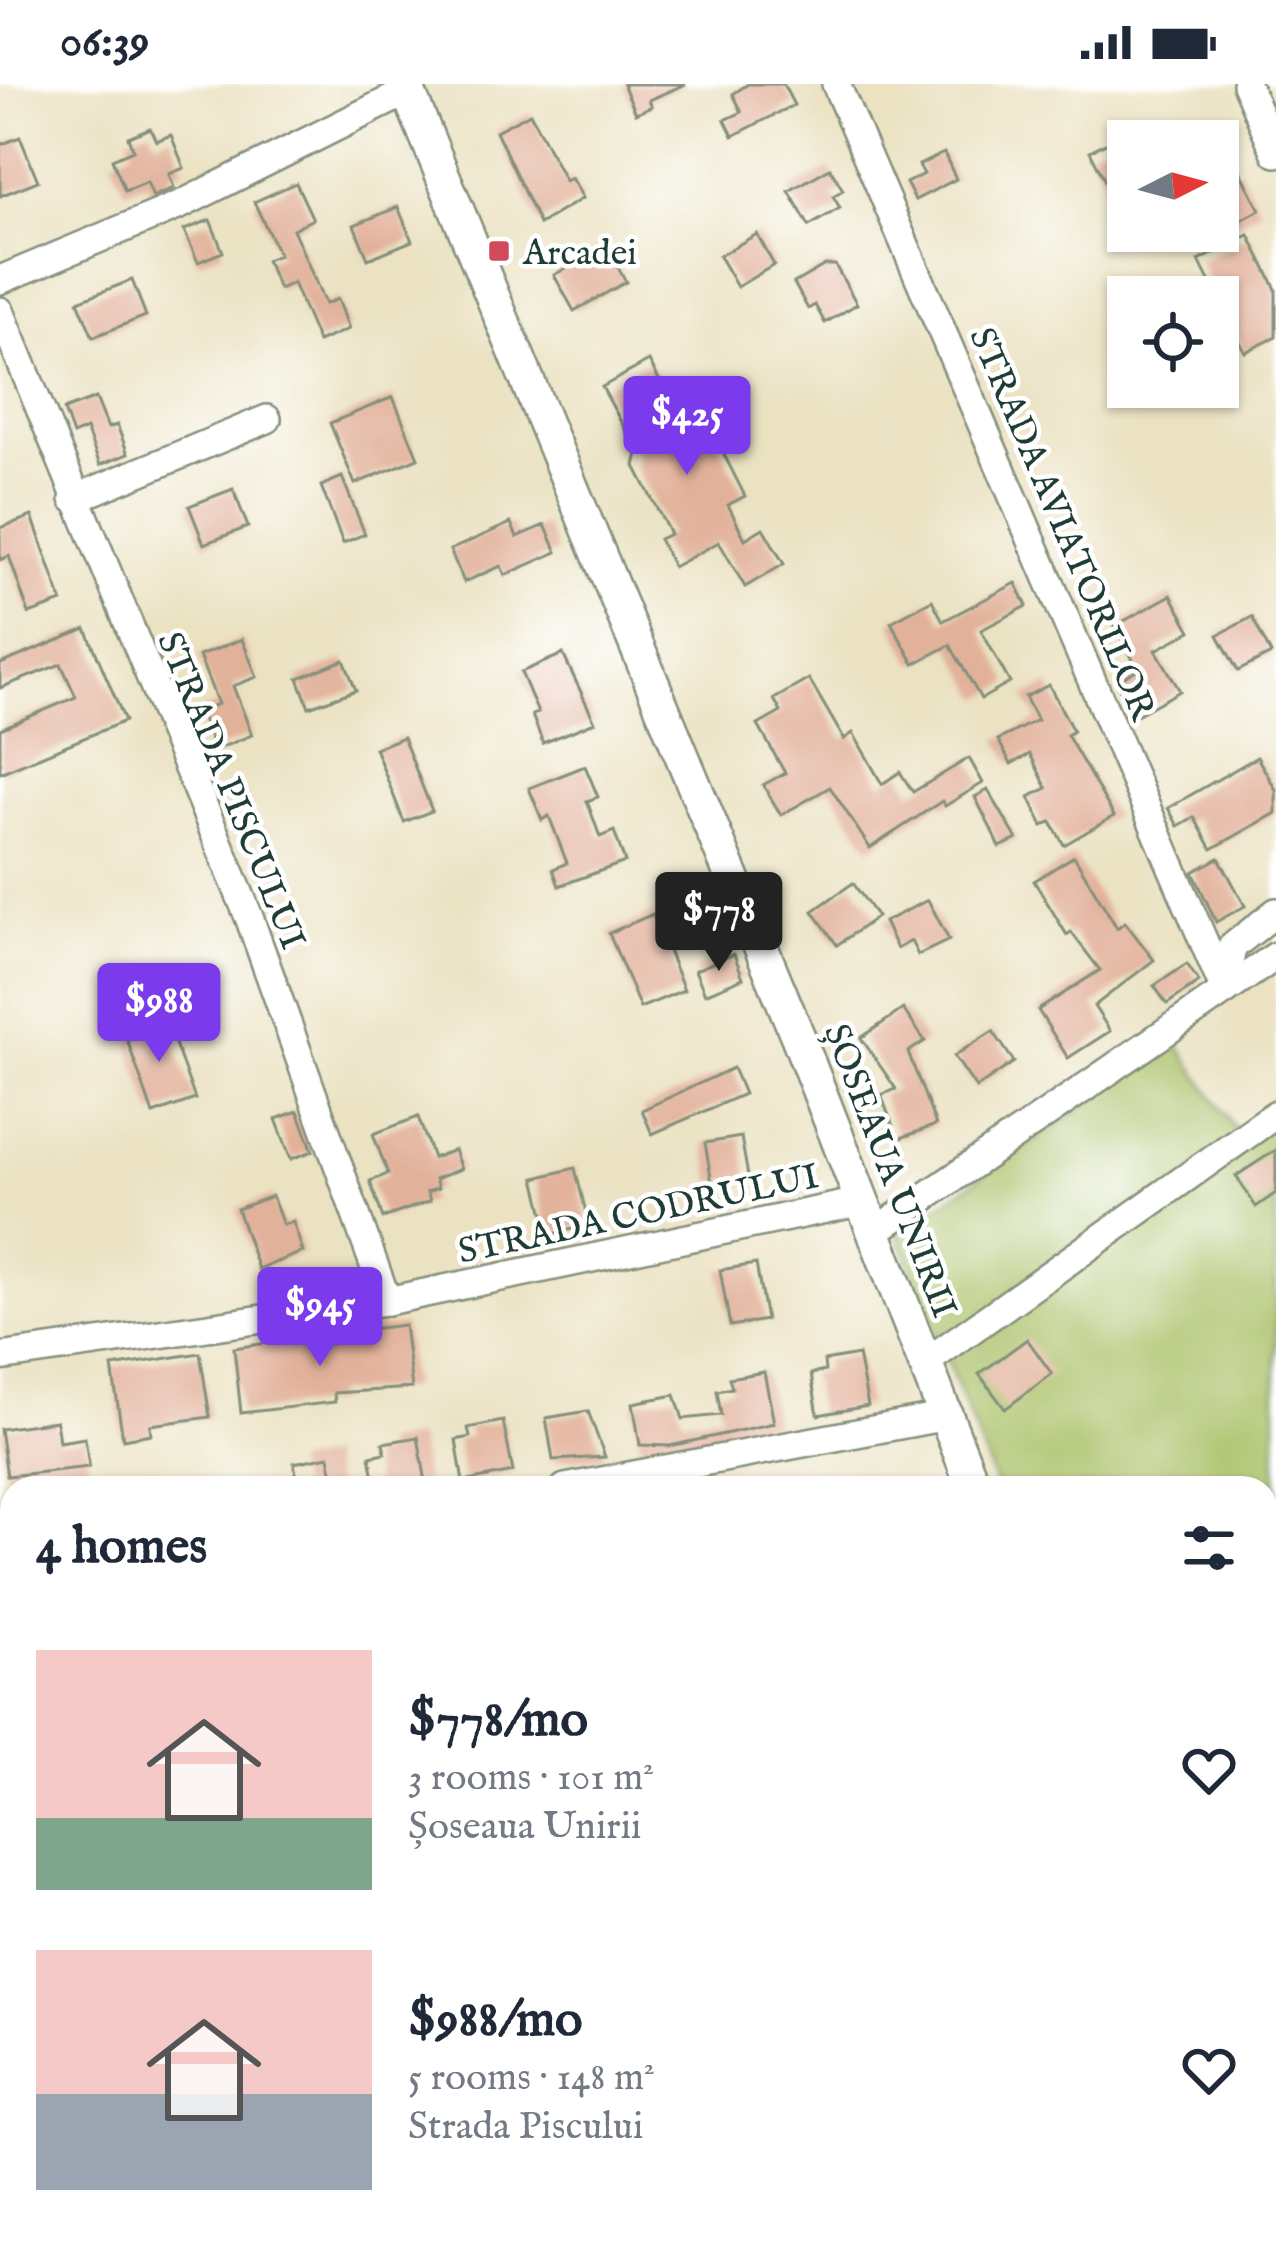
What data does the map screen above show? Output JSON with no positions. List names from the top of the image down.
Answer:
{
  "streets": {
    "main road": ["ȘOSEAUA UNIRII"],
    "street": ["STRADA AVIATORILOR", "STRADA PISCULUI", "STRADA CODRULUI"]
  },
  "crossings": [
    ["STRADA PISCULUI", "STRADA CODRULUI"],
    ["ȘOSEAUA UNIRII", "STRADA CODRULUI"]
  ],
  "places": {
    "transit": ["Arcadei"]
  },
  "north": "right",
  "page": {
    "status": "06:39",
    "price": [
      "$425",
      "$778",
      "$988",
      "$945"
    ],
    "heading": "4 homes",
    "list": [
      {
        "name": "$778/mo",
        "note": "3 rooms · 101 m² · Șoseaua Unirii"
      },
      {
        "name": "$988/mo",
        "note": "5 rooms · 148 m² · Strada Piscului"
      }
    ]
  }
}
